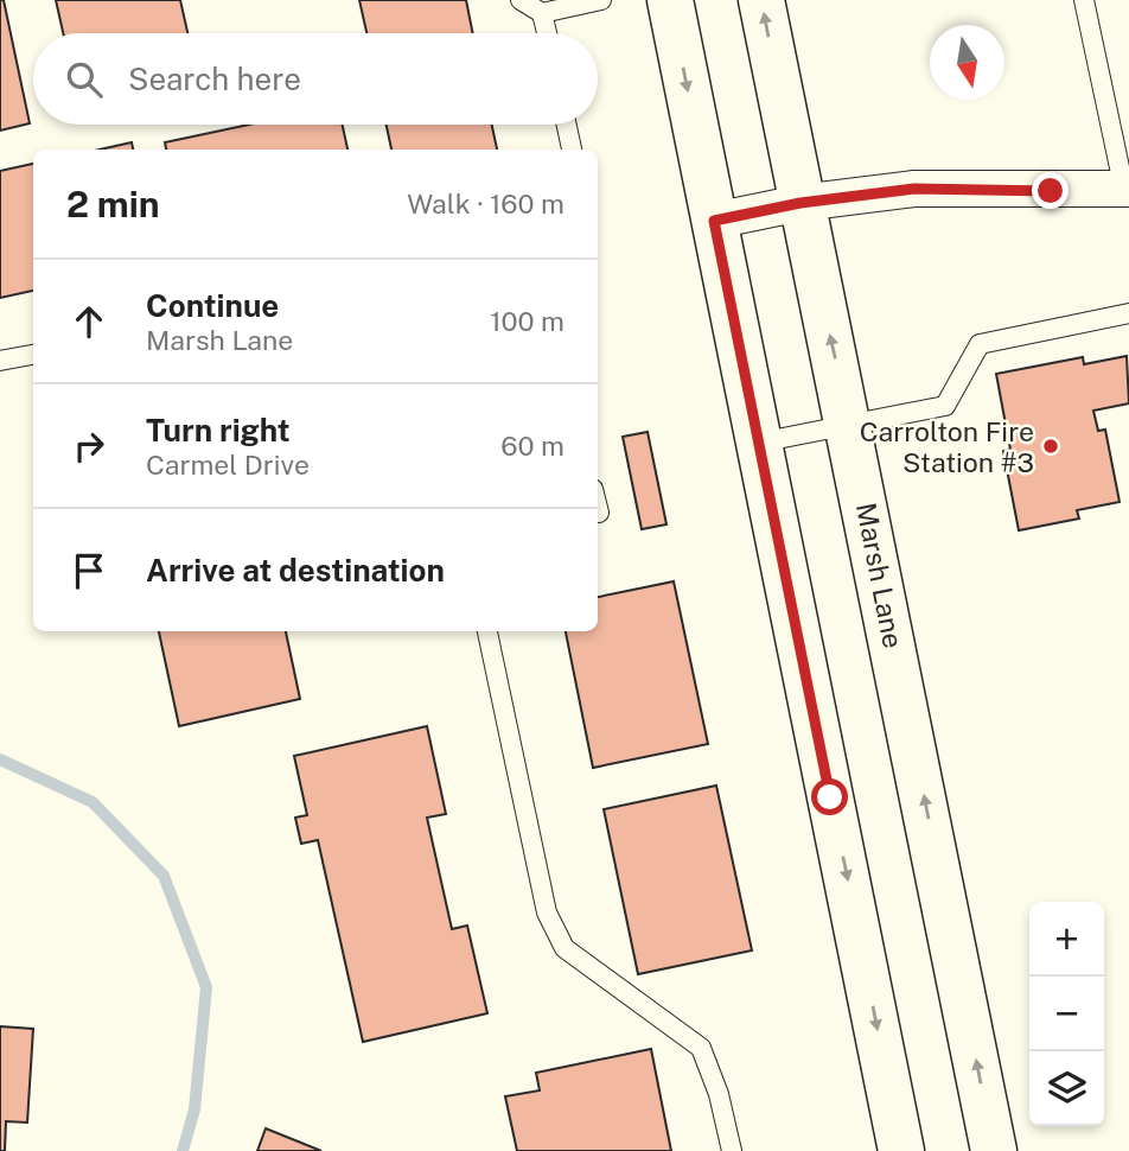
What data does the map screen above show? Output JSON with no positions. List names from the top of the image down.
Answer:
{
  "streets": {
    "main road": ["Marsh Lane"]
  },
  "places": ["Carrolton Fire Station #3"],
  "north": "bottom",
  "page": {
    "search": "Search here",
    "heading": ["2 min", "Walk · 160 m"],
    "list": [
      ["Continue", "Marsh Lane", "100 m"],
      ["Turn right", "Carmel Drive", "60 m"],
      "Arrive at destination"
    ],
    "map_buttons": ["+", "−"]
  }
}
